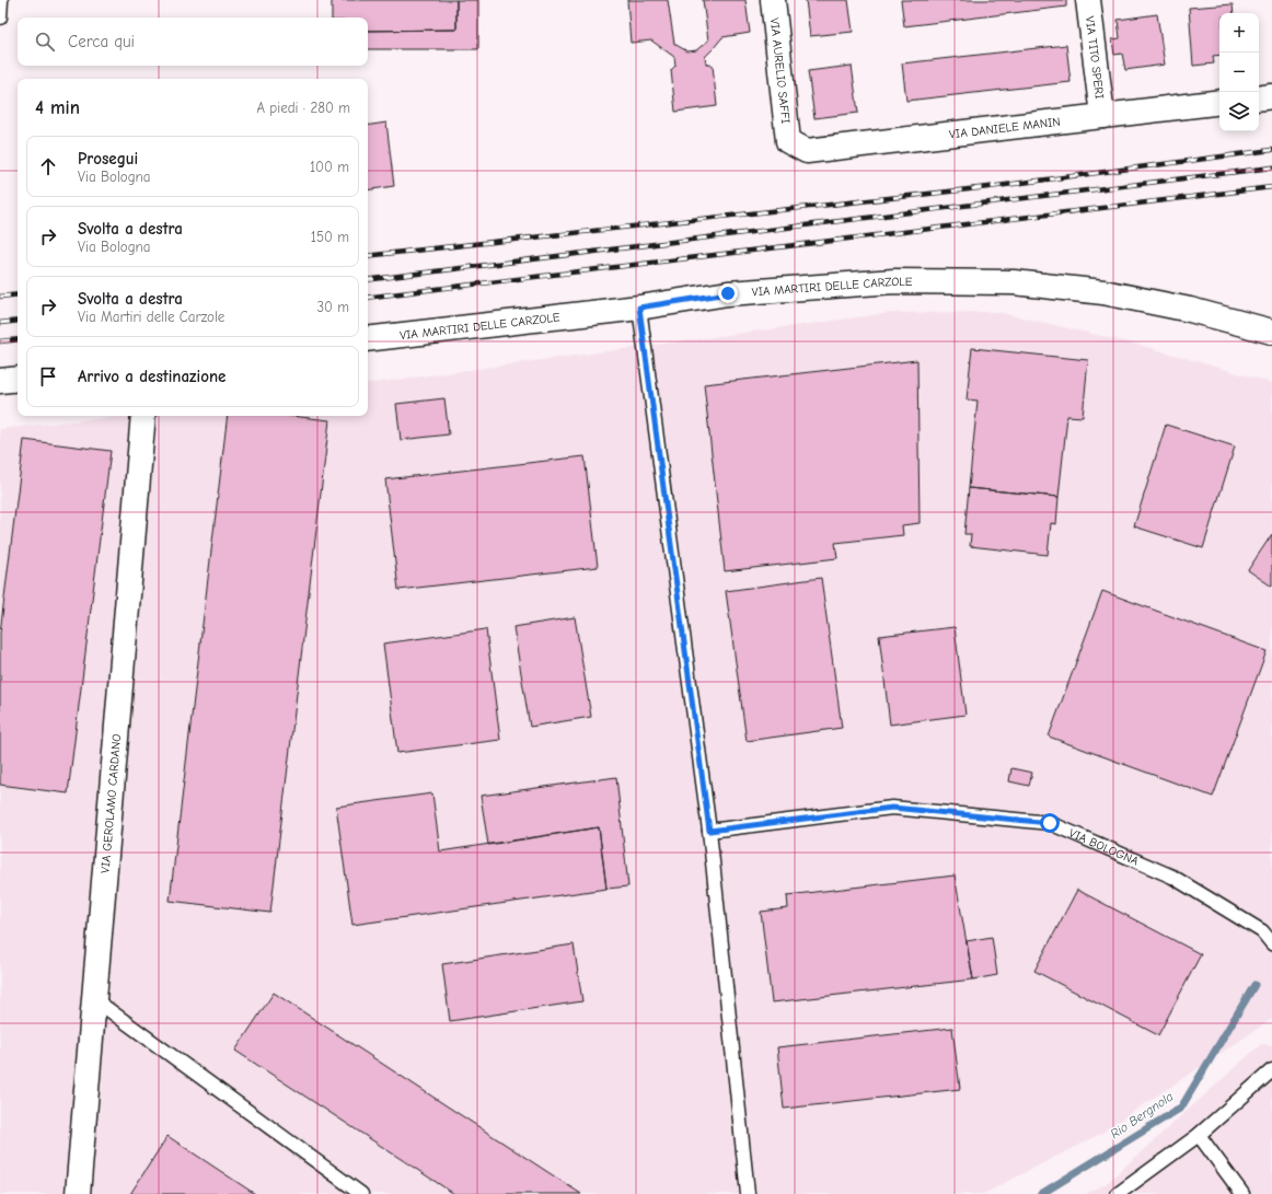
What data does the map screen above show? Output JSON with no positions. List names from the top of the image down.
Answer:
{
  "streets": {
    "street": [
      "VIA TITO SPERI",
      "VIA AURELIO SAFFI",
      "VIA DANIELE MANIN",
      "VIA MARTIRI DELLE CARZOLE",
      "VIA GEROLAMO CARDANO"
    ],
    "lane": ["VIA BOLOGNA"]
  },
  "crossings": [
    ["VIA TITO SPERI", "VIA DANIELE MANIN"],
    ["VIA AURELIO SAFFI", "VIA DANIELE MANIN"]
  ],
  "water": ["Rio Bergnola"],
  "page": {
    "map_buttons": ["+", "−"],
    "search": "Cerca qui",
    "heading": ["4 min", "A piedi · 280 m"],
    "list": [
      ["Prosegui", "Via Bologna", "100 m"],
      ["Svolta a destra", "Via Bologna", "150 m"],
      ["Svolta a destra", "Via Martiri delle Carzole", "30 m"],
      "Arrivo a destinazione"
    ]
  }
}
